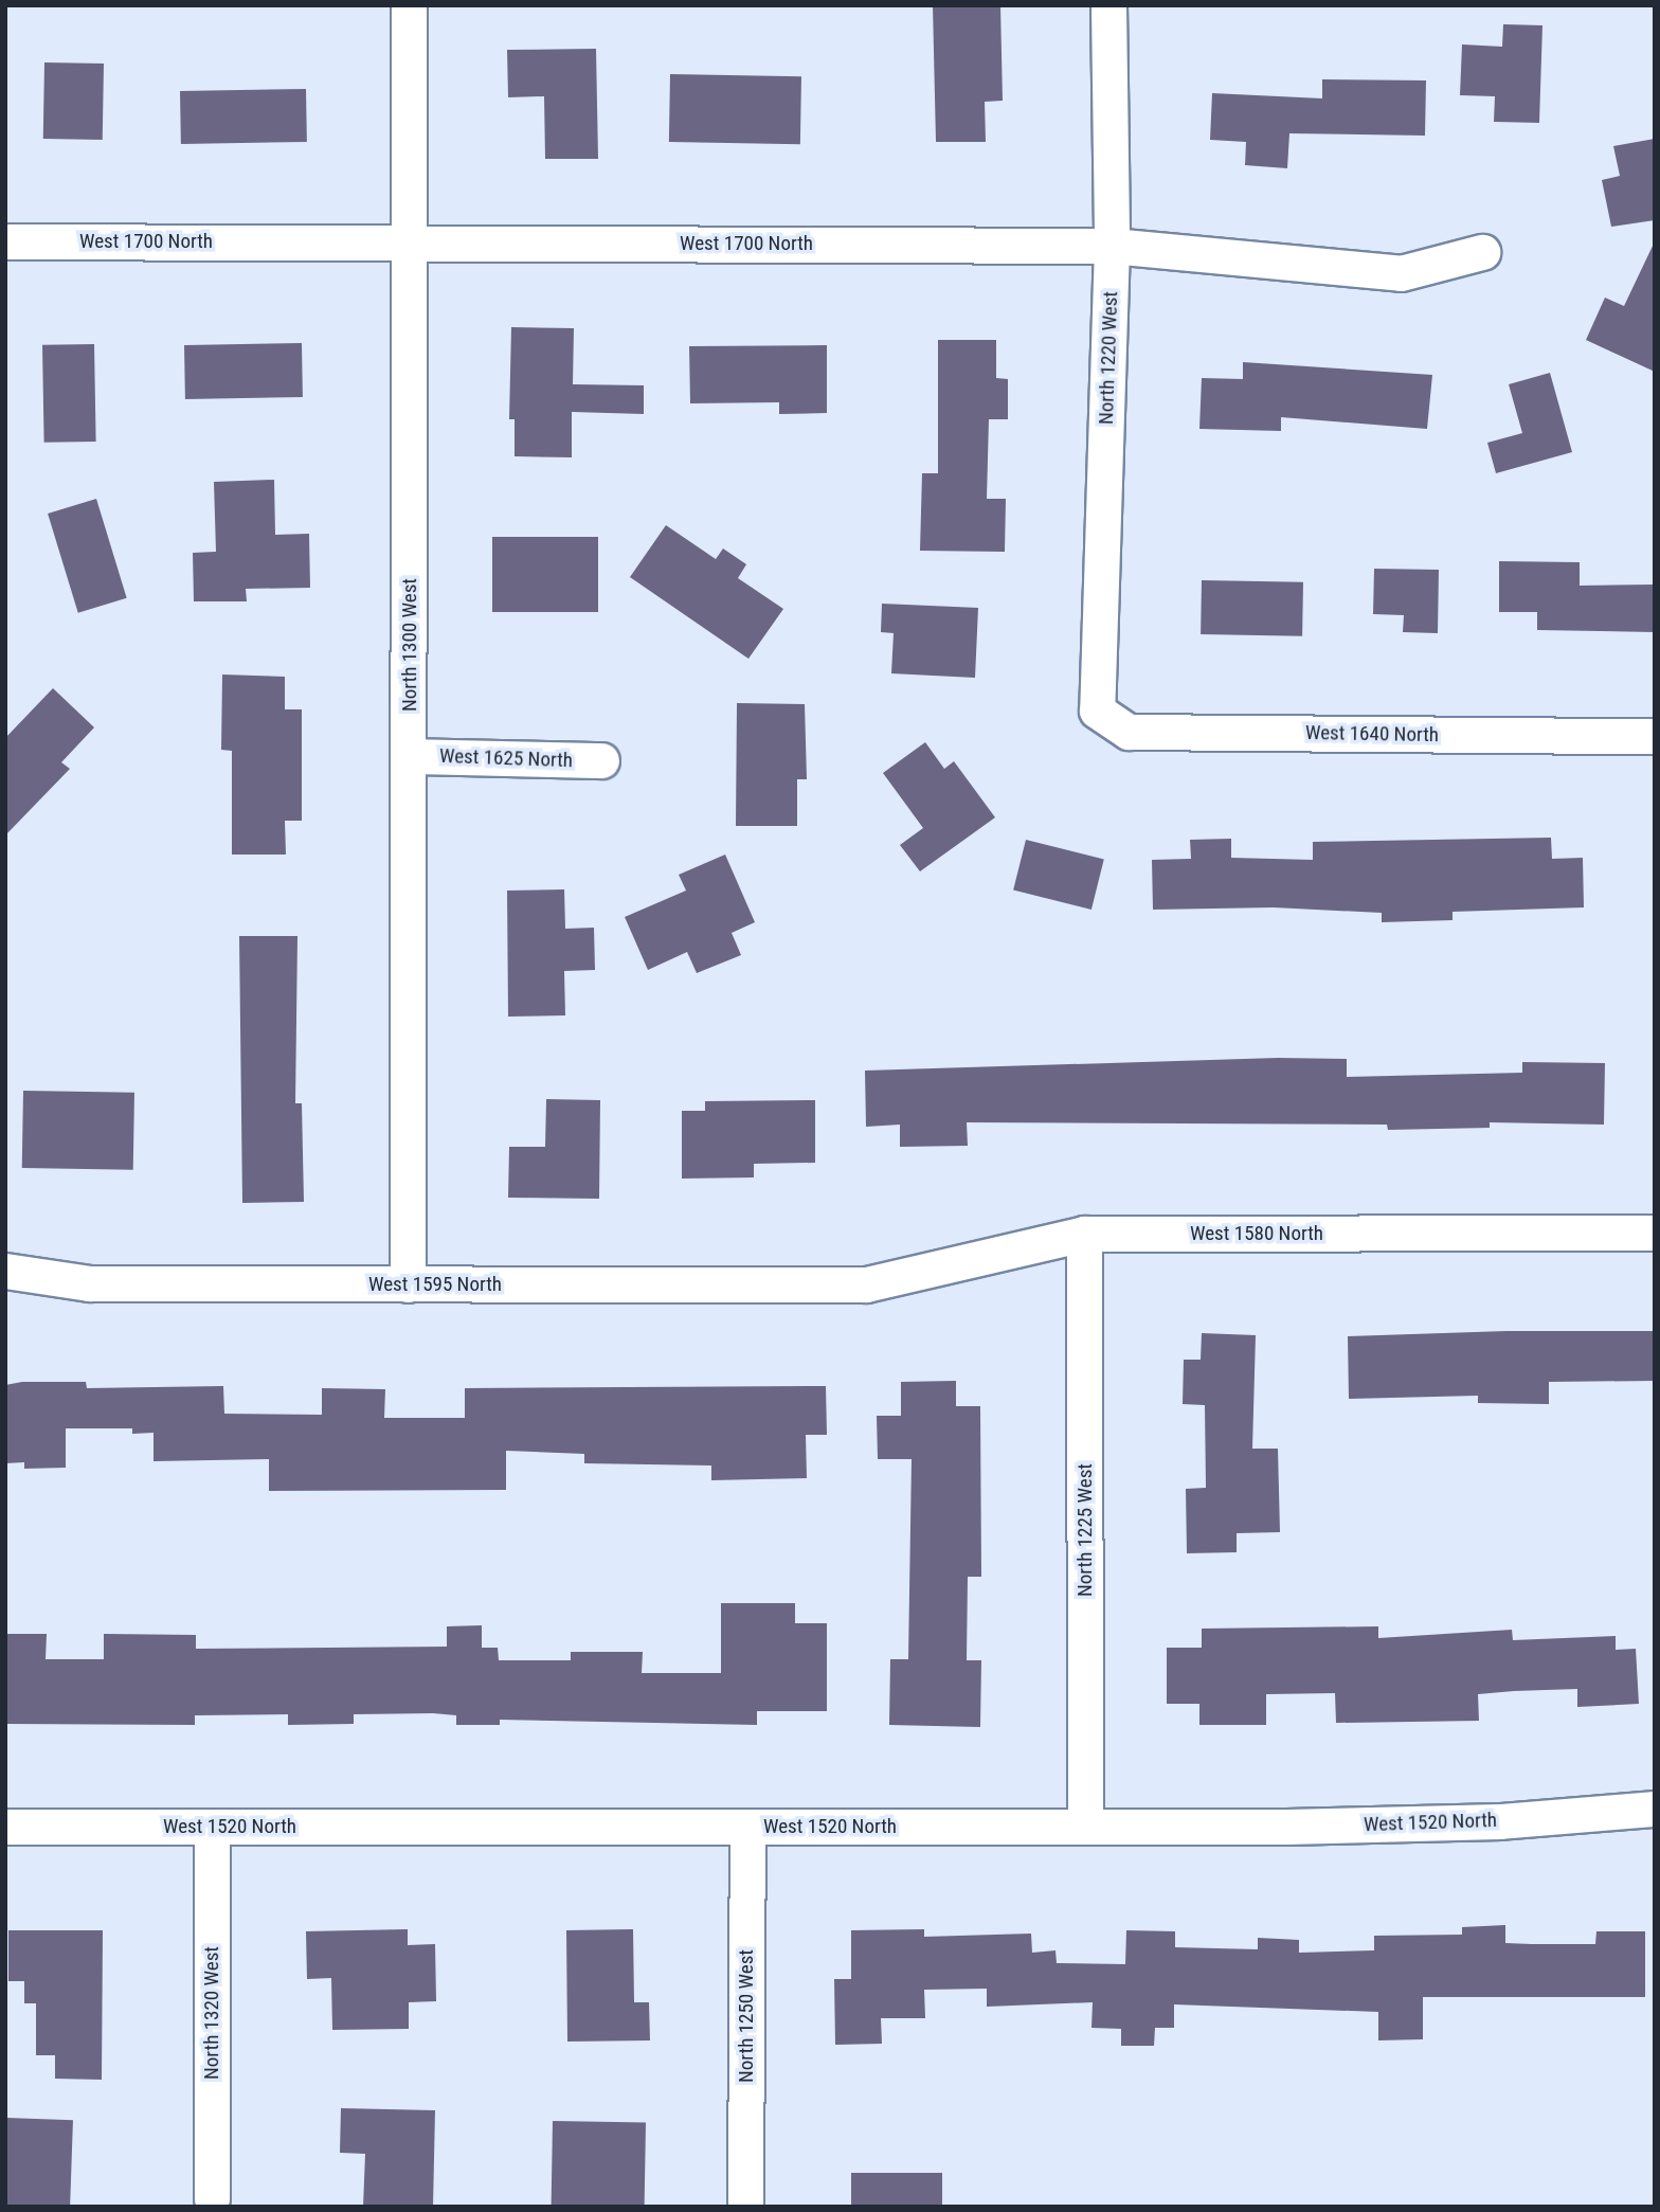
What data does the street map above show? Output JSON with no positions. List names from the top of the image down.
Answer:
{
  "streets": {
    "street": [
      "West 1700 North",
      "North 1220 West",
      "North 1300 West",
      "West 1640 North",
      "West 1625 North",
      "West 1580 North",
      "West 1595 North",
      "North 1225 West",
      "West 1520 North",
      "North 1320 West",
      "North 1250 West"
    ]
  },
  "crossings": [
    ["West 1700 North", "North 1220 West"],
    ["West 1700 North", "North 1300 West"],
    ["North 1220 West", "West 1640 North"],
    ["North 1300 West", "West 1625 North"],
    ["North 1300 West", "West 1595 North"],
    ["West 1580 North", "West 1595 North"],
    ["West 1580 North", "North 1225 West"],
    ["North 1225 West", "West 1520 North"],
    ["West 1520 North", "North 1320 West"],
    ["West 1520 North", "North 1250 West"]
  ]
}
